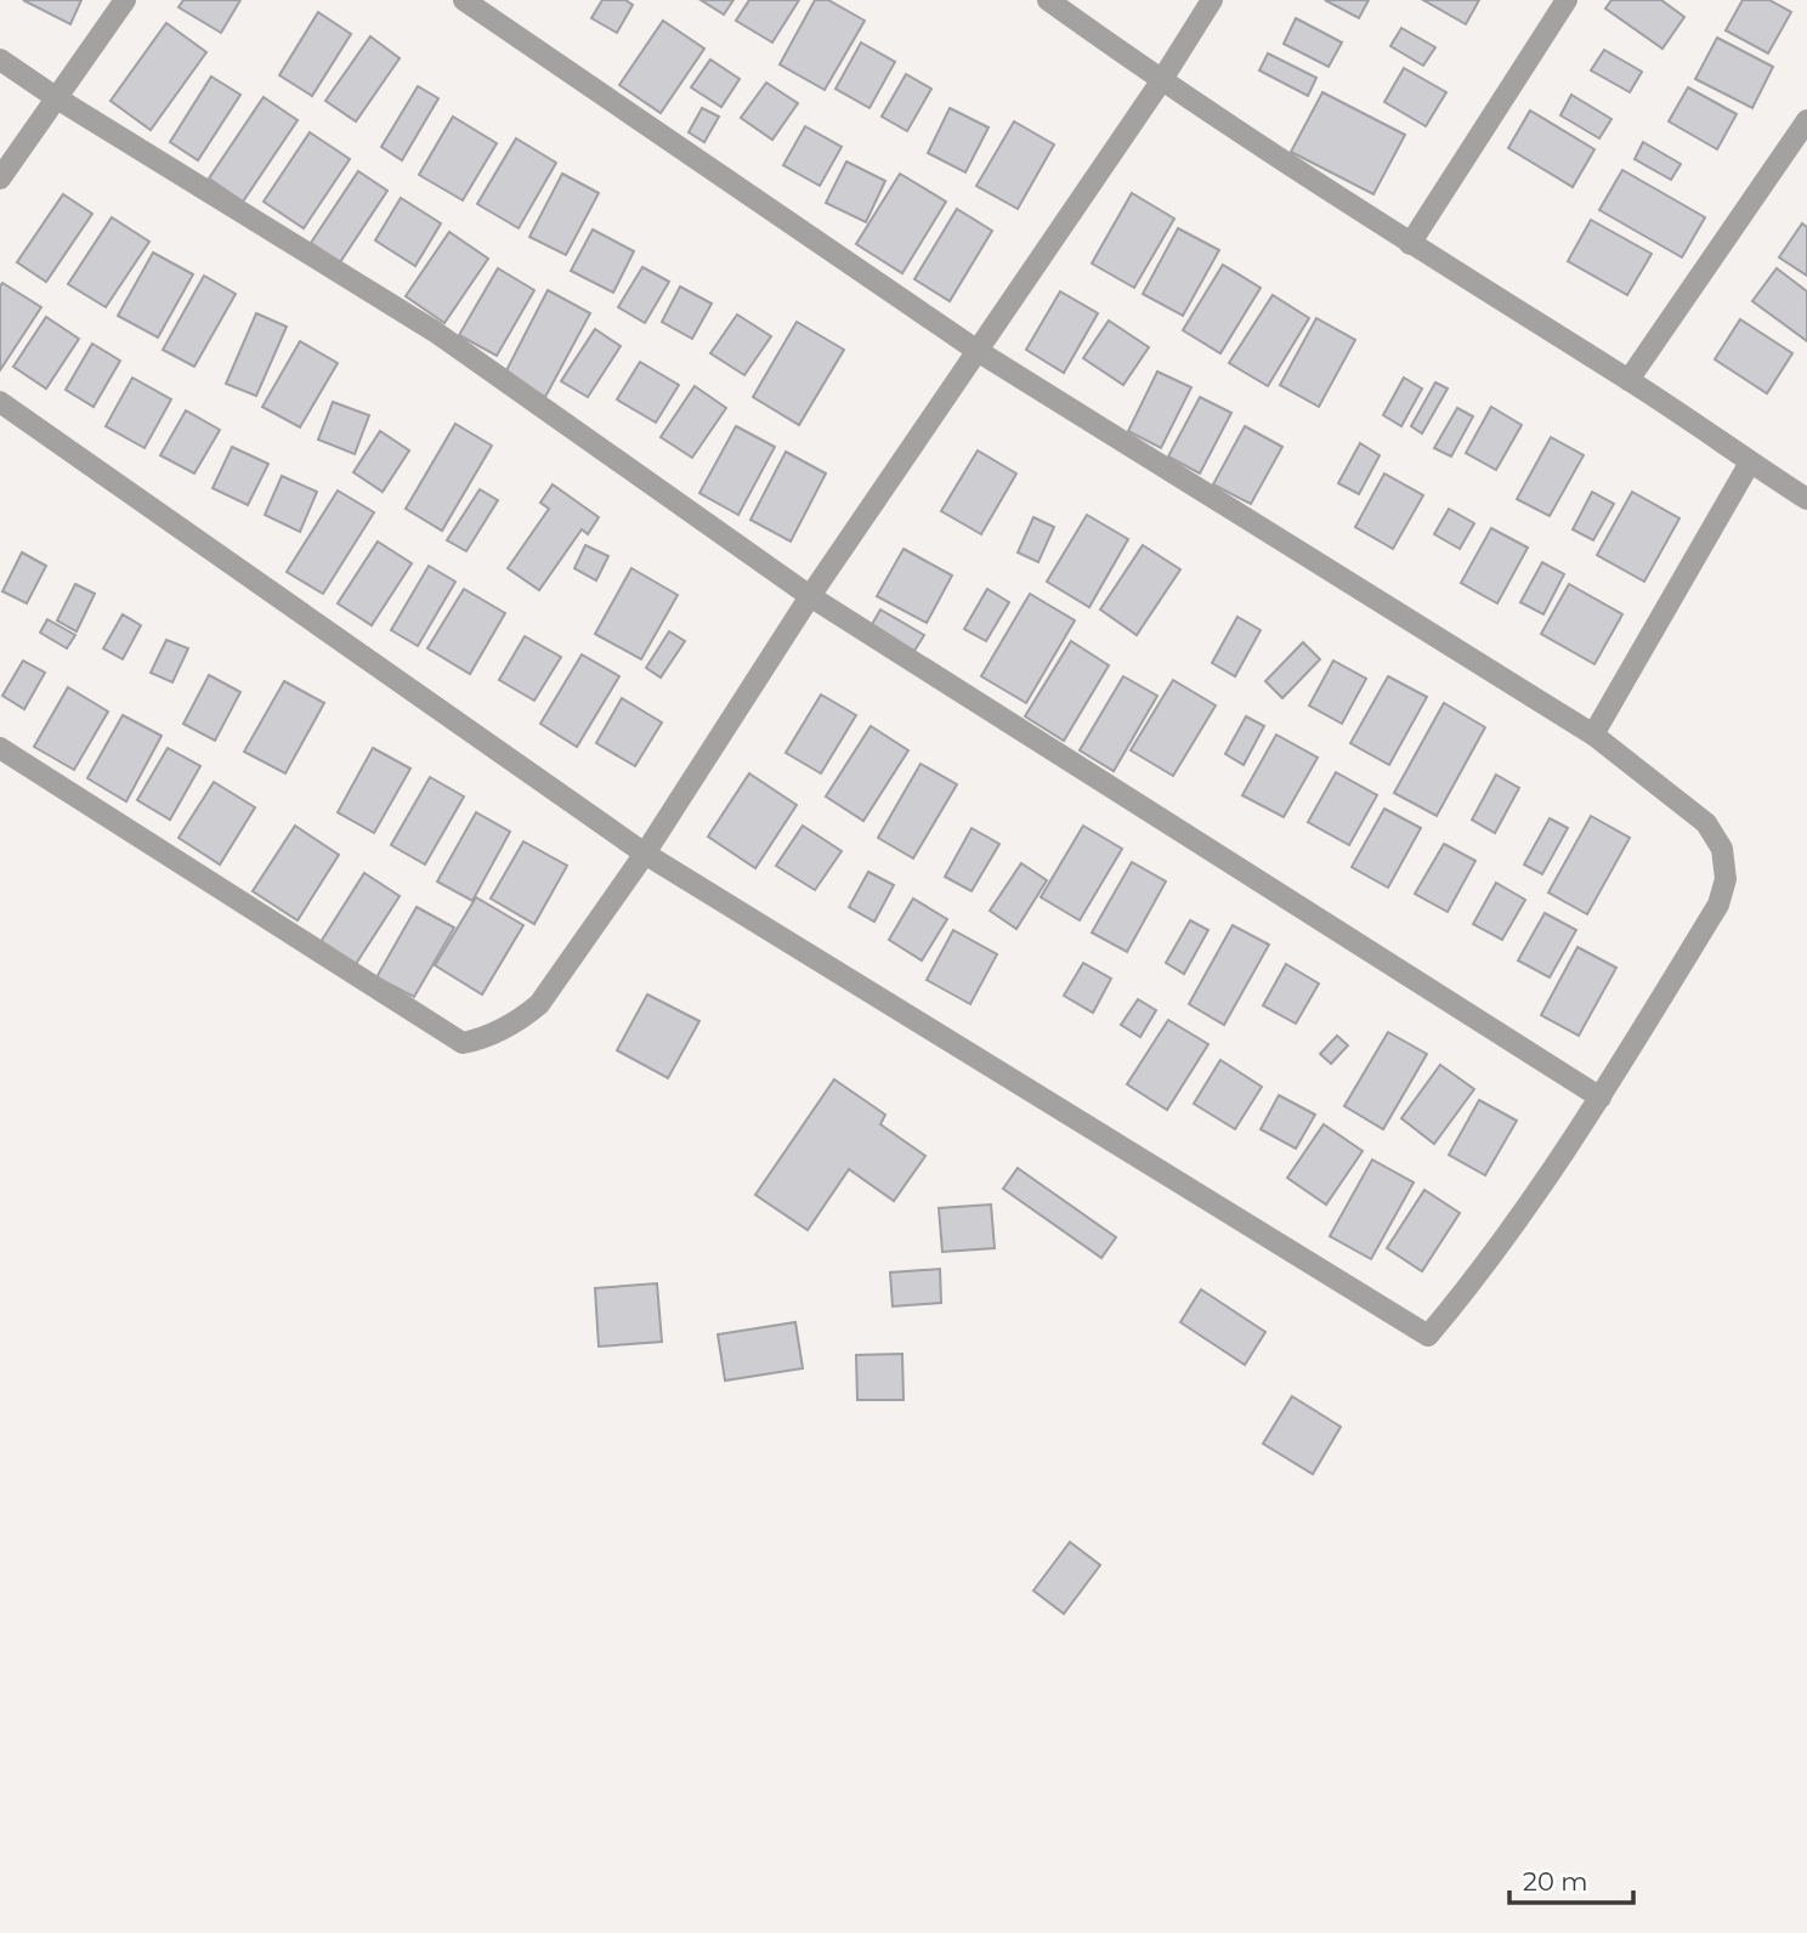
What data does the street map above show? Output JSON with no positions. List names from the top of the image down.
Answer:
{
  "scale_bar": "20 m"
}
